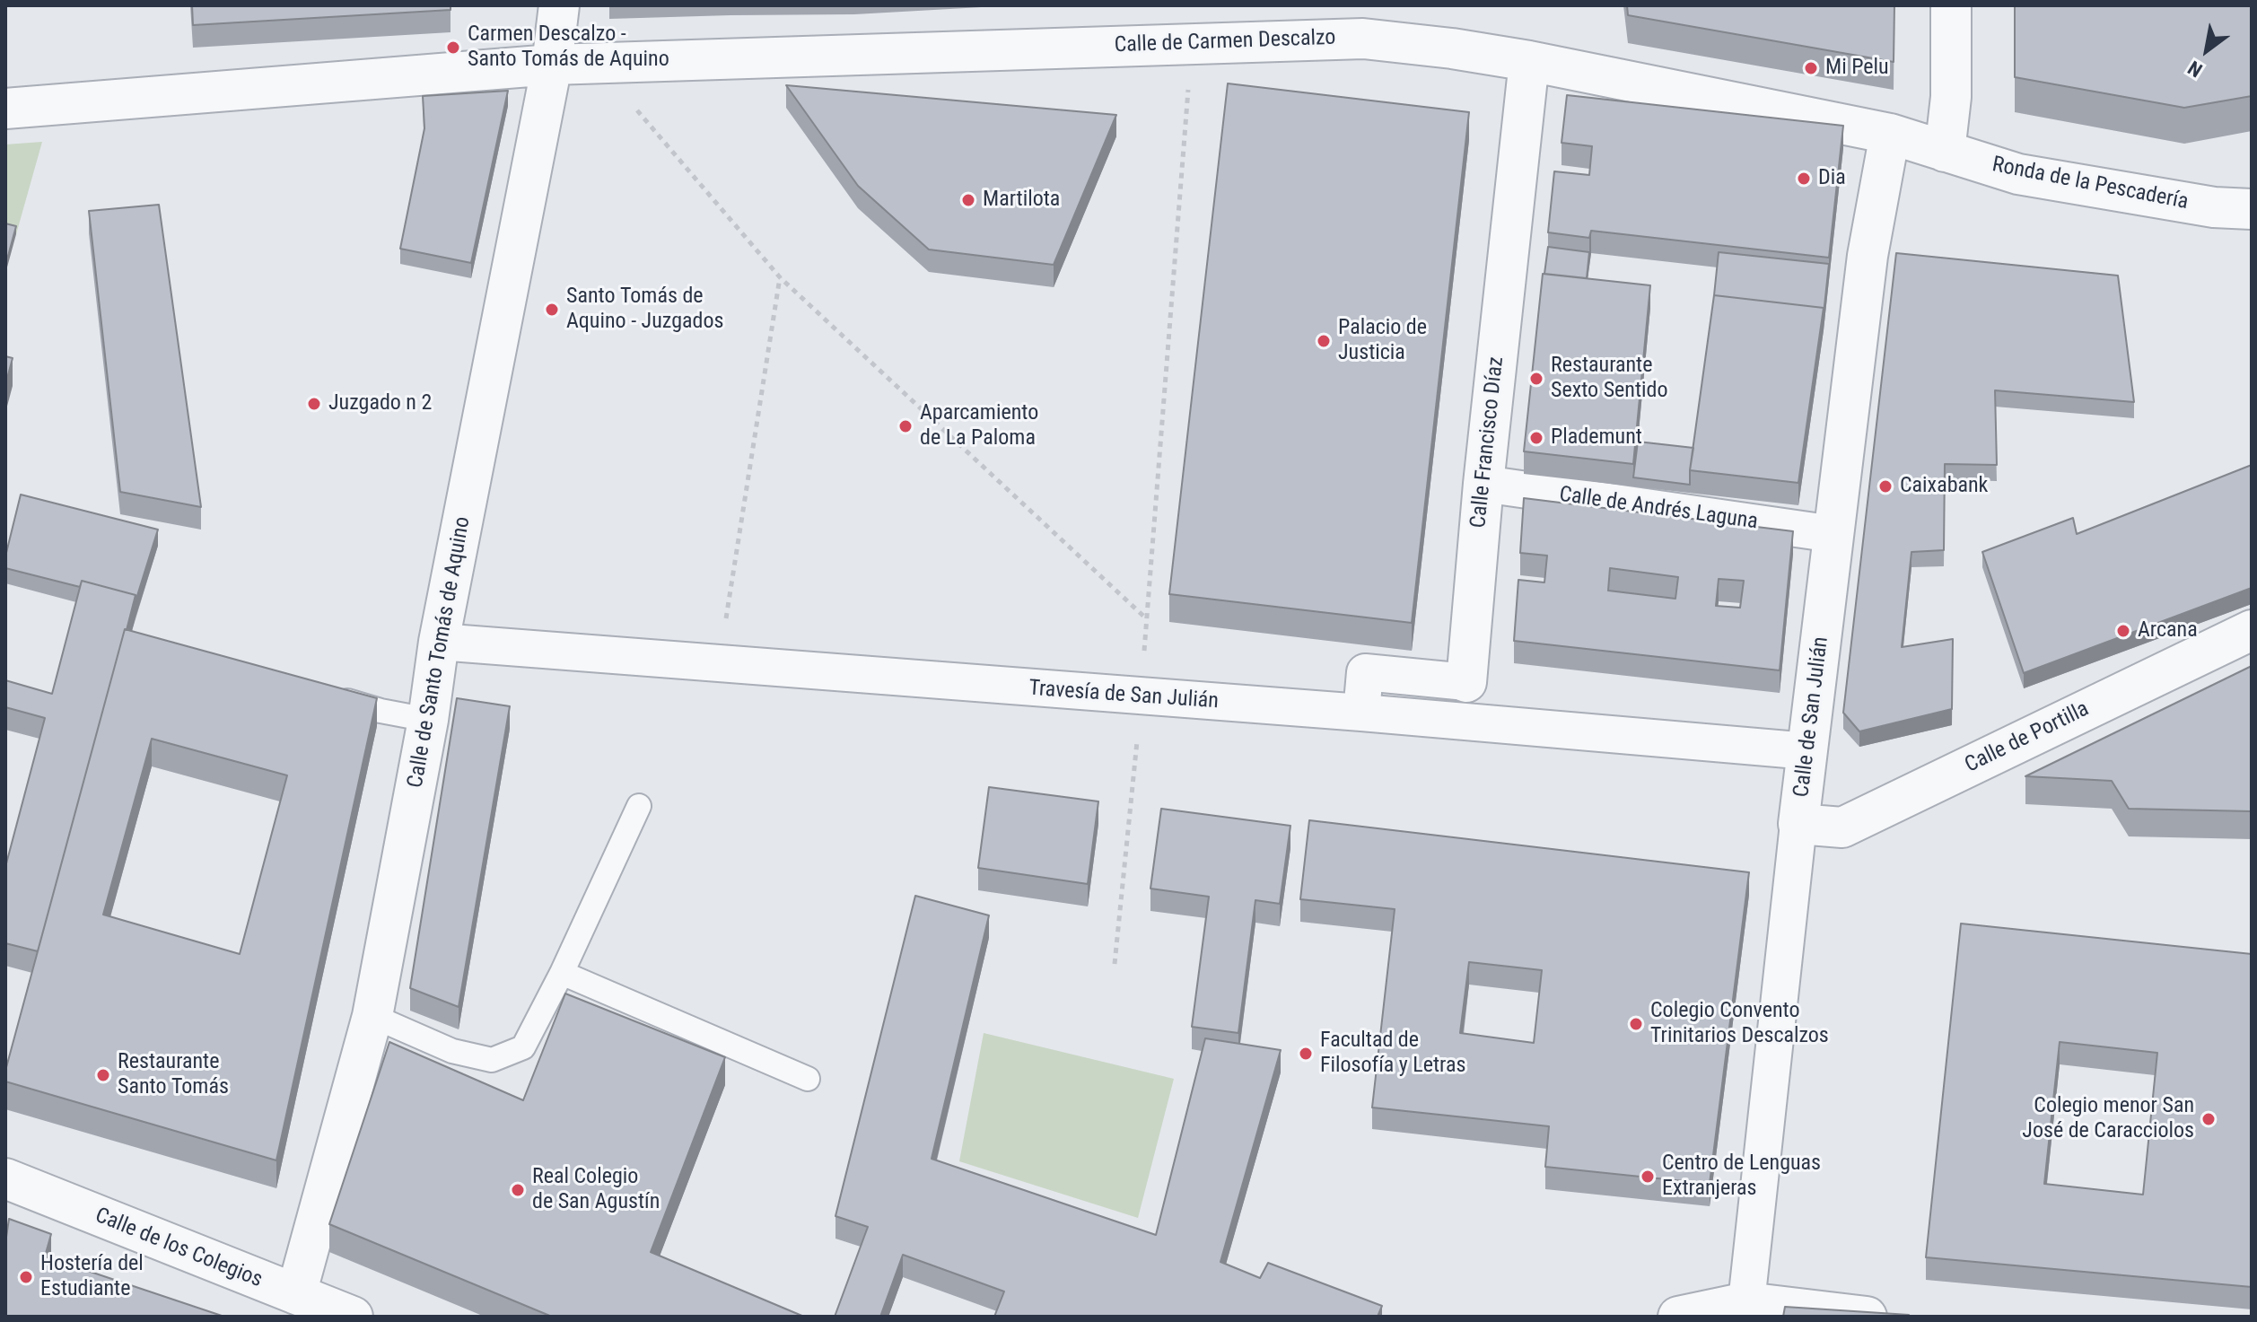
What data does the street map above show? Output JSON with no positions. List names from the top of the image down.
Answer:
{
  "streets": {
    "street": [
      "Calle de Carmen Descalzo",
      "Ronda de la Pescadería",
      "Calle Francisco Díaz",
      "Calle de Andrés Laguna",
      "Calle de Santo Tomás de Aquino",
      "Travesía de San Julián",
      "Calle de San Julián",
      "Calle de Portilla",
      "Calle de los Colegios"
    ]
  },
  "crossings": [
    ["Calle de Carmen Descalzo", "Ronda de la Pescadería"],
    ["Calle de Carmen Descalzo", "Calle Francisco Díaz"],
    ["Calle de Carmen Descalzo", "Calle de Santo Tomás de Aquino"],
    ["Calle de Carmen Descalzo", "Calle de San Julián"],
    ["Ronda de la Pescadería", "Calle de San Julián"],
    ["Calle Francisco Díaz", "Calle de Andrés Laguna"],
    ["Calle Francisco Díaz", "Travesía de San Julián"],
    ["Calle de Andrés Laguna", "Calle de San Julián"],
    ["Calle de Santo Tomás de Aquino", "Travesía de San Julián"],
    ["Calle de Santo Tomás de Aquino", "Calle de los Colegios"],
    ["Travesía de San Julián", "Calle de San Julián"],
    ["Calle de San Julián", "Calle de Portilla"]
  ],
  "places": [
    "Carmen Descalzo - Santo Tomás de Aquino",
    "Mi Pelu",
    "Dia",
    "Martilota",
    "Santo Tomás de Aquino - Juzgados",
    "Palacio de Justicia",
    "Restaurante Sexto Sentido",
    "Juzgado n 2",
    "Aparcamiento de La Paloma",
    "Plademunt",
    "Caixabank",
    "Arcana",
    "Colegio Convento Trinitarios Descalzos",
    "Facultad de Filosofía y Letras",
    "Restaurante Santo Tomás",
    "Colegio menor San José de Caracciolos",
    "Centro de Lenguas Extranjeras",
    "Real Colegio de San Agustín",
    "Hostería del Estudiante"
  ],
  "north": "bottom left"
}
